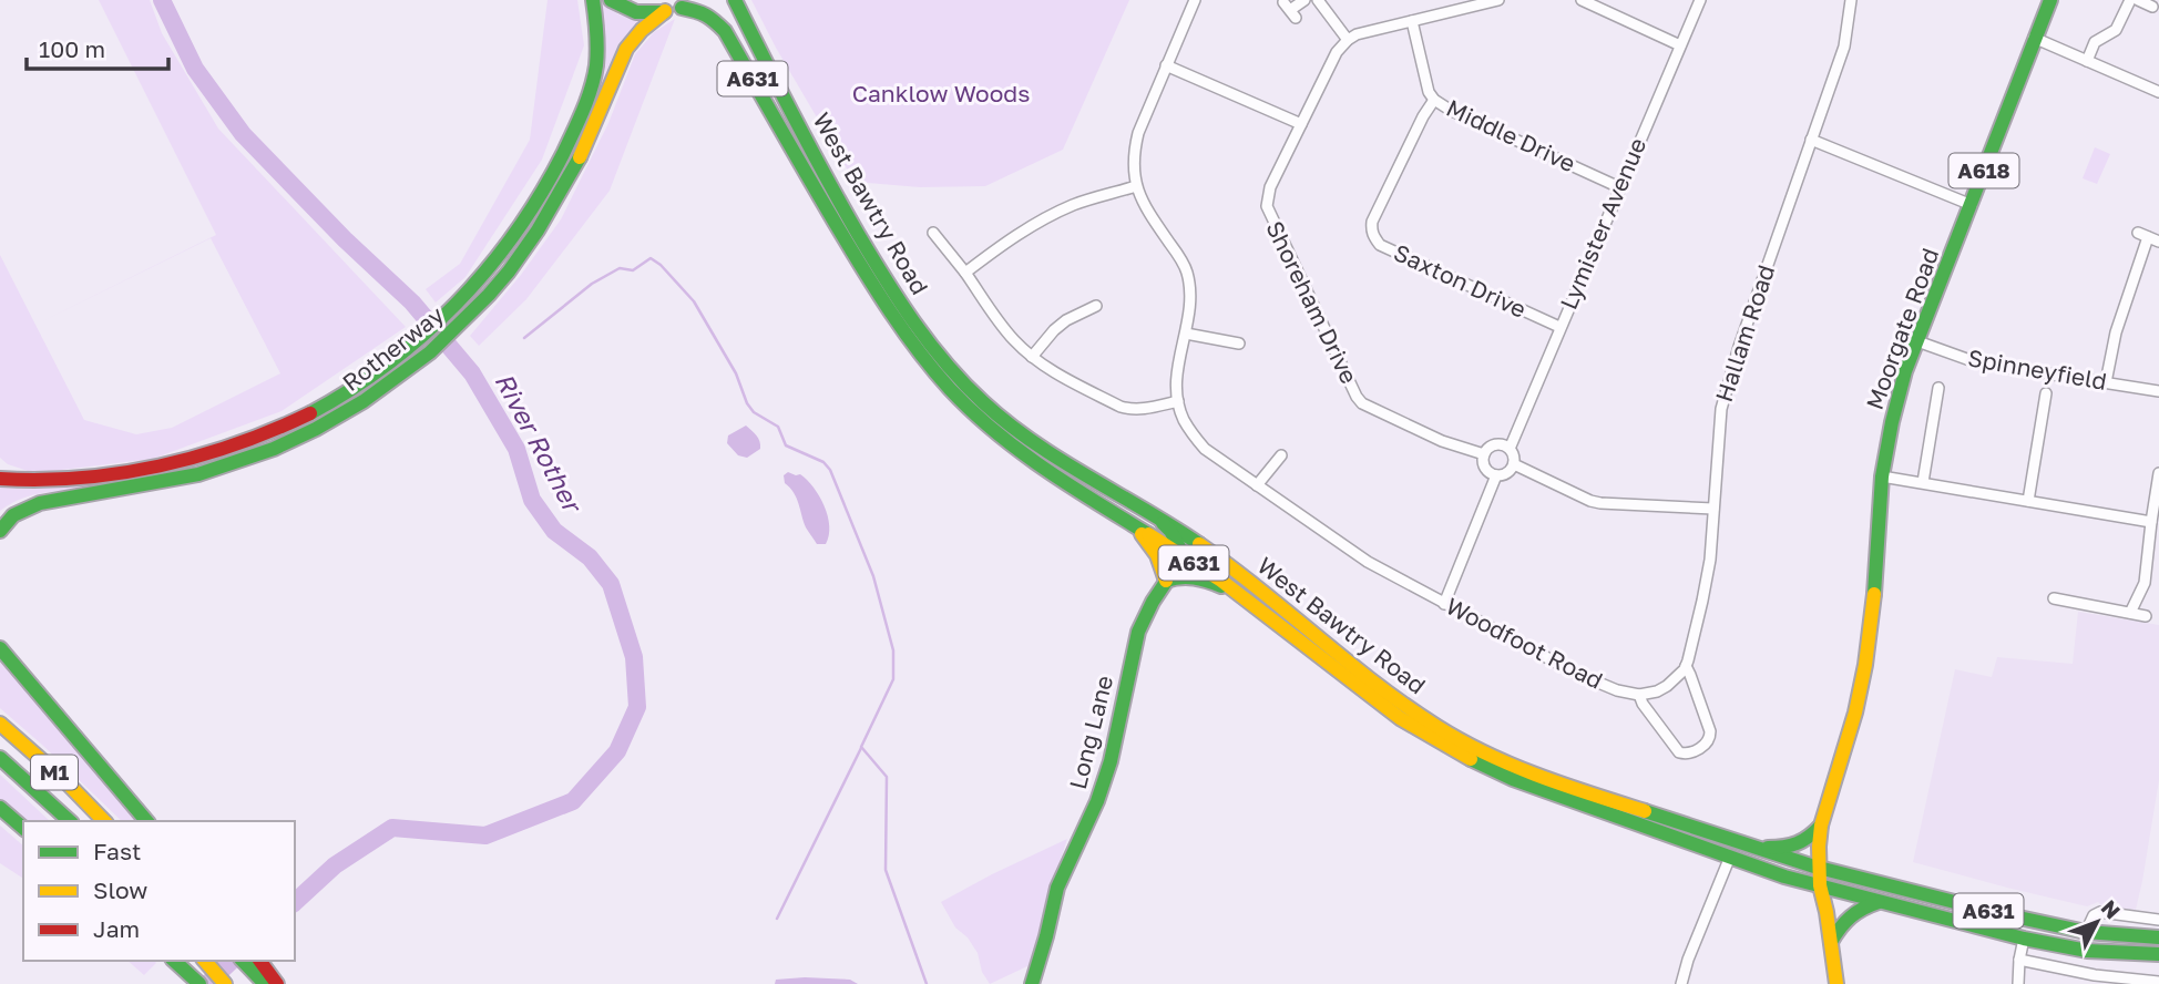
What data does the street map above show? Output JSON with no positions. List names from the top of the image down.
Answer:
{
  "streets": {
    "main road": [
      "A631",
      "A618",
      "West Bawtry Road",
      "Moorgate Road",
      "Rotherway",
      "Long Lane",
      "M1"
    ],
    "street": [
      "Middle Drive",
      "Lymister Avenue",
      "Saxton Drive",
      "Shoreham Drive",
      "Hallam Road",
      "Spinneyfield",
      "Woodfoot Road"
    ]
  },
  "crossings": [
    ["A631", "A618"],
    ["A631", "West Bawtry Road"],
    ["A631", "Moorgate Road"],
    ["A631", "Long Lane"],
    ["Middle Drive", "Lymister Avenue"],
    ["Middle Drive", "Saxton Drive"],
    ["A618", "West Bawtry Road"],
    ["A618", "Moorgate Road"],
    ["West Bawtry Road", "Moorgate Road"],
    ["West Bawtry Road", "Long Lane"],
    ["Lymister Avenue", "Saxton Drive"],
    ["Lymister Avenue", "Shoreham Drive"],
    ["Moorgate Road", "Spinneyfield"]
  ],
  "water": ["River Rother"],
  "parks": ["Canklow Woods"],
  "legend": ["Fast", "Slow", "Jam"],
  "scale_bar": "100 m",
  "north": "top right"
}
